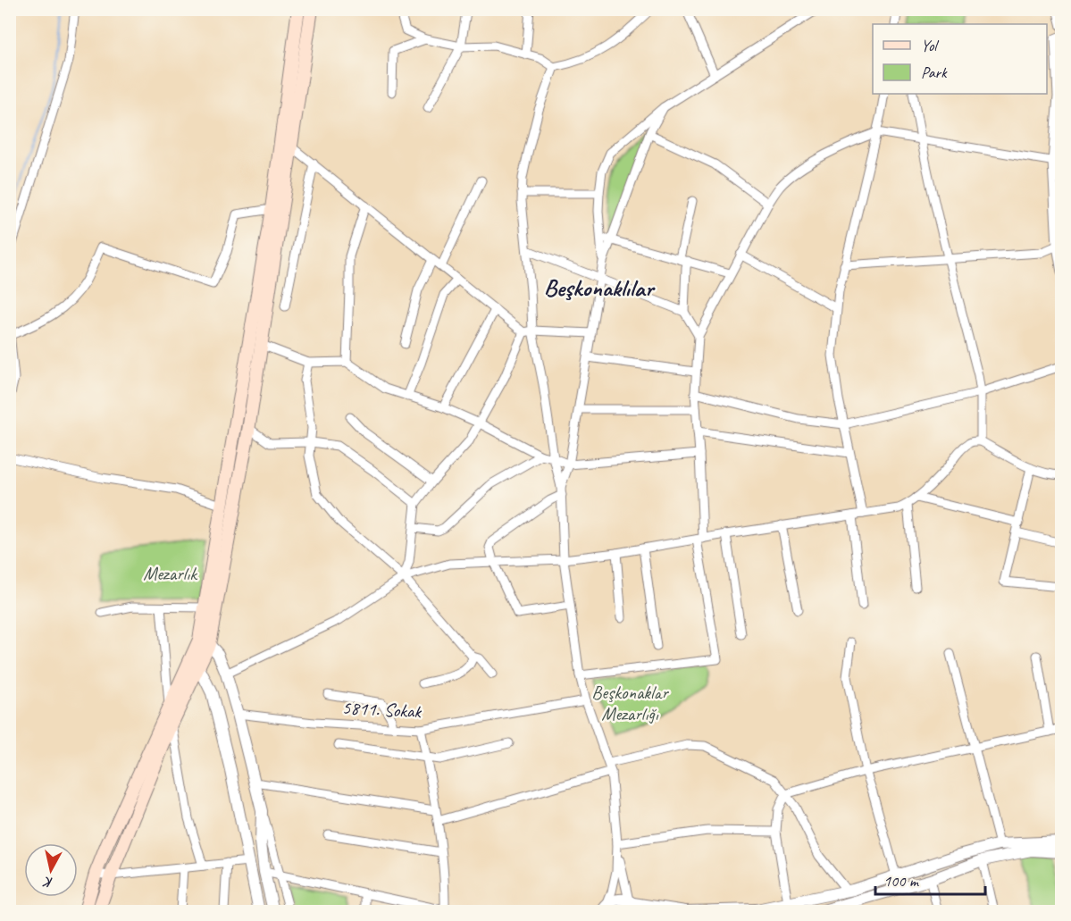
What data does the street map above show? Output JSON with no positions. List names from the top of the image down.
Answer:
{
  "streets": {
    "street": ["5811. Sokak"]
  },
  "districts": ["Beşkonaklılar"],
  "parks": ["Mezarlık", "Beşkonaklar Mezarlığı"],
  "legend": ["Yol", "Park"],
  "scale_bar": "100 m",
  "north": "bottom"
}
